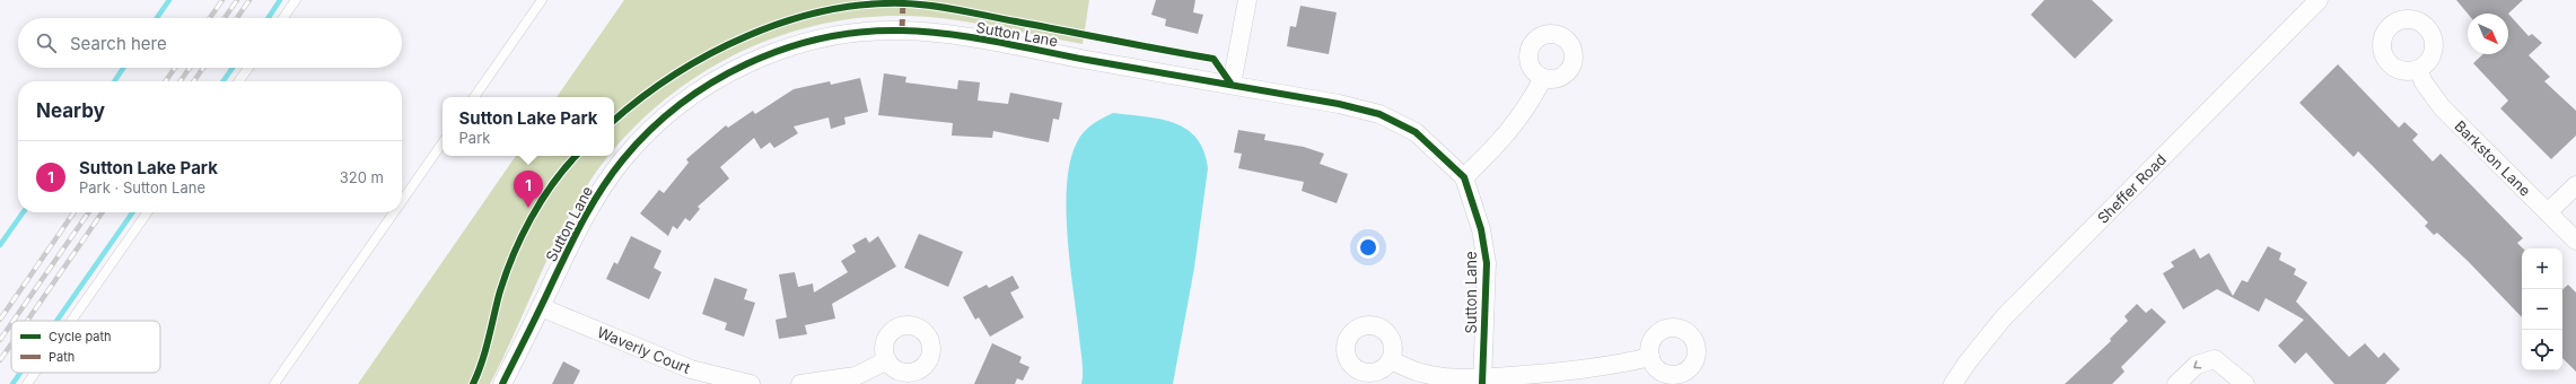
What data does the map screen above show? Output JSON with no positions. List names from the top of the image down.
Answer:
{
  "streets": {
    "street": [
      "Sutton Lane",
      "Barkston Lane",
      "Sheffer Road",
      "Waverly Court"
    ]
  },
  "crossings": [
    ["Sutton Lane", "Waverly Court"]
  ],
  "legend": ["Cycle path", "Path"],
  "north": "bottom right",
  "page": {
    "search": "Search here",
    "heading": "Nearby",
    "popup": ["Sutton Lake Park", "Park"],
    "list": [
      {
        "mark": "1",
        "name": "Sutton Lake Park",
        "note": "Park · Sutton Lane",
        "value": "320 m"
      }
    ],
    "pins": "1",
    "map_buttons": ["+", "−"]
  }
}
